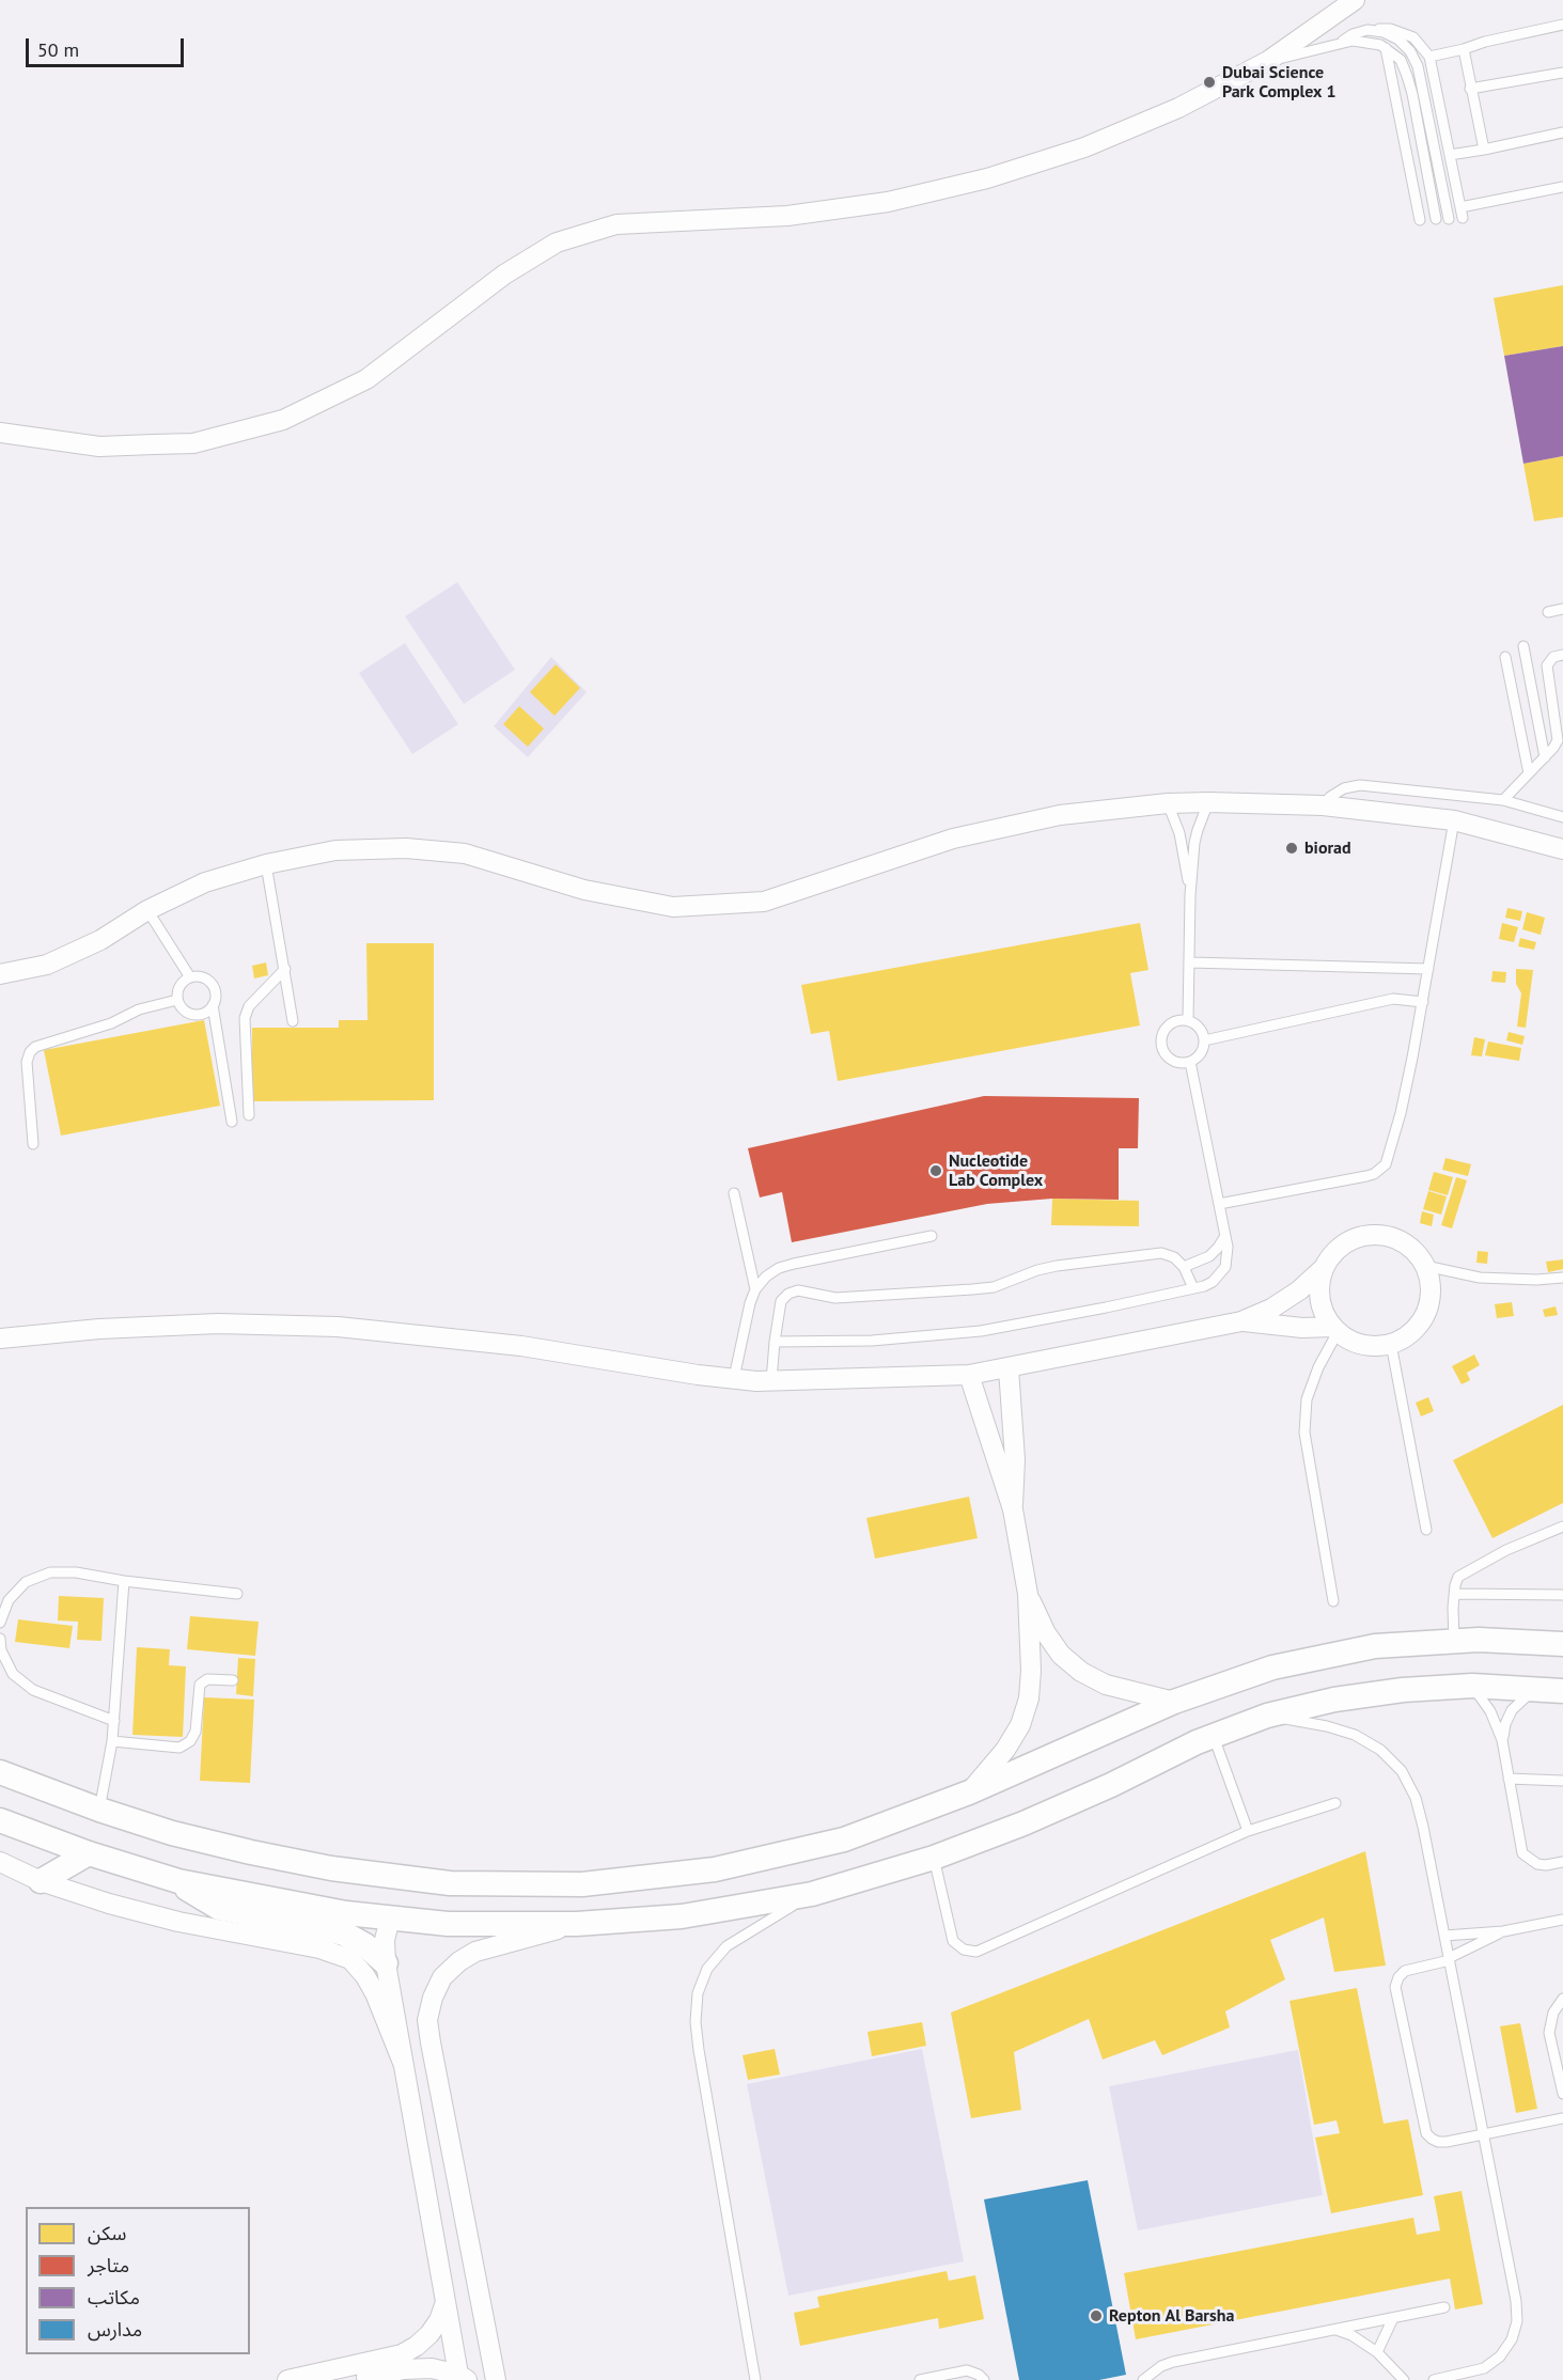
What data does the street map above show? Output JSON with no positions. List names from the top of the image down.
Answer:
{
  "places": [
    "Dubai Science Park Complex 1",
    "biorad",
    "Nucleotide Lab Complex",
    "Repton Al Barsha"
  ],
  "legend": [
    "سكن",
    "متاجر",
    "مكاتب",
    "مدارس"
  ],
  "scale_bar": "50 m"
}
